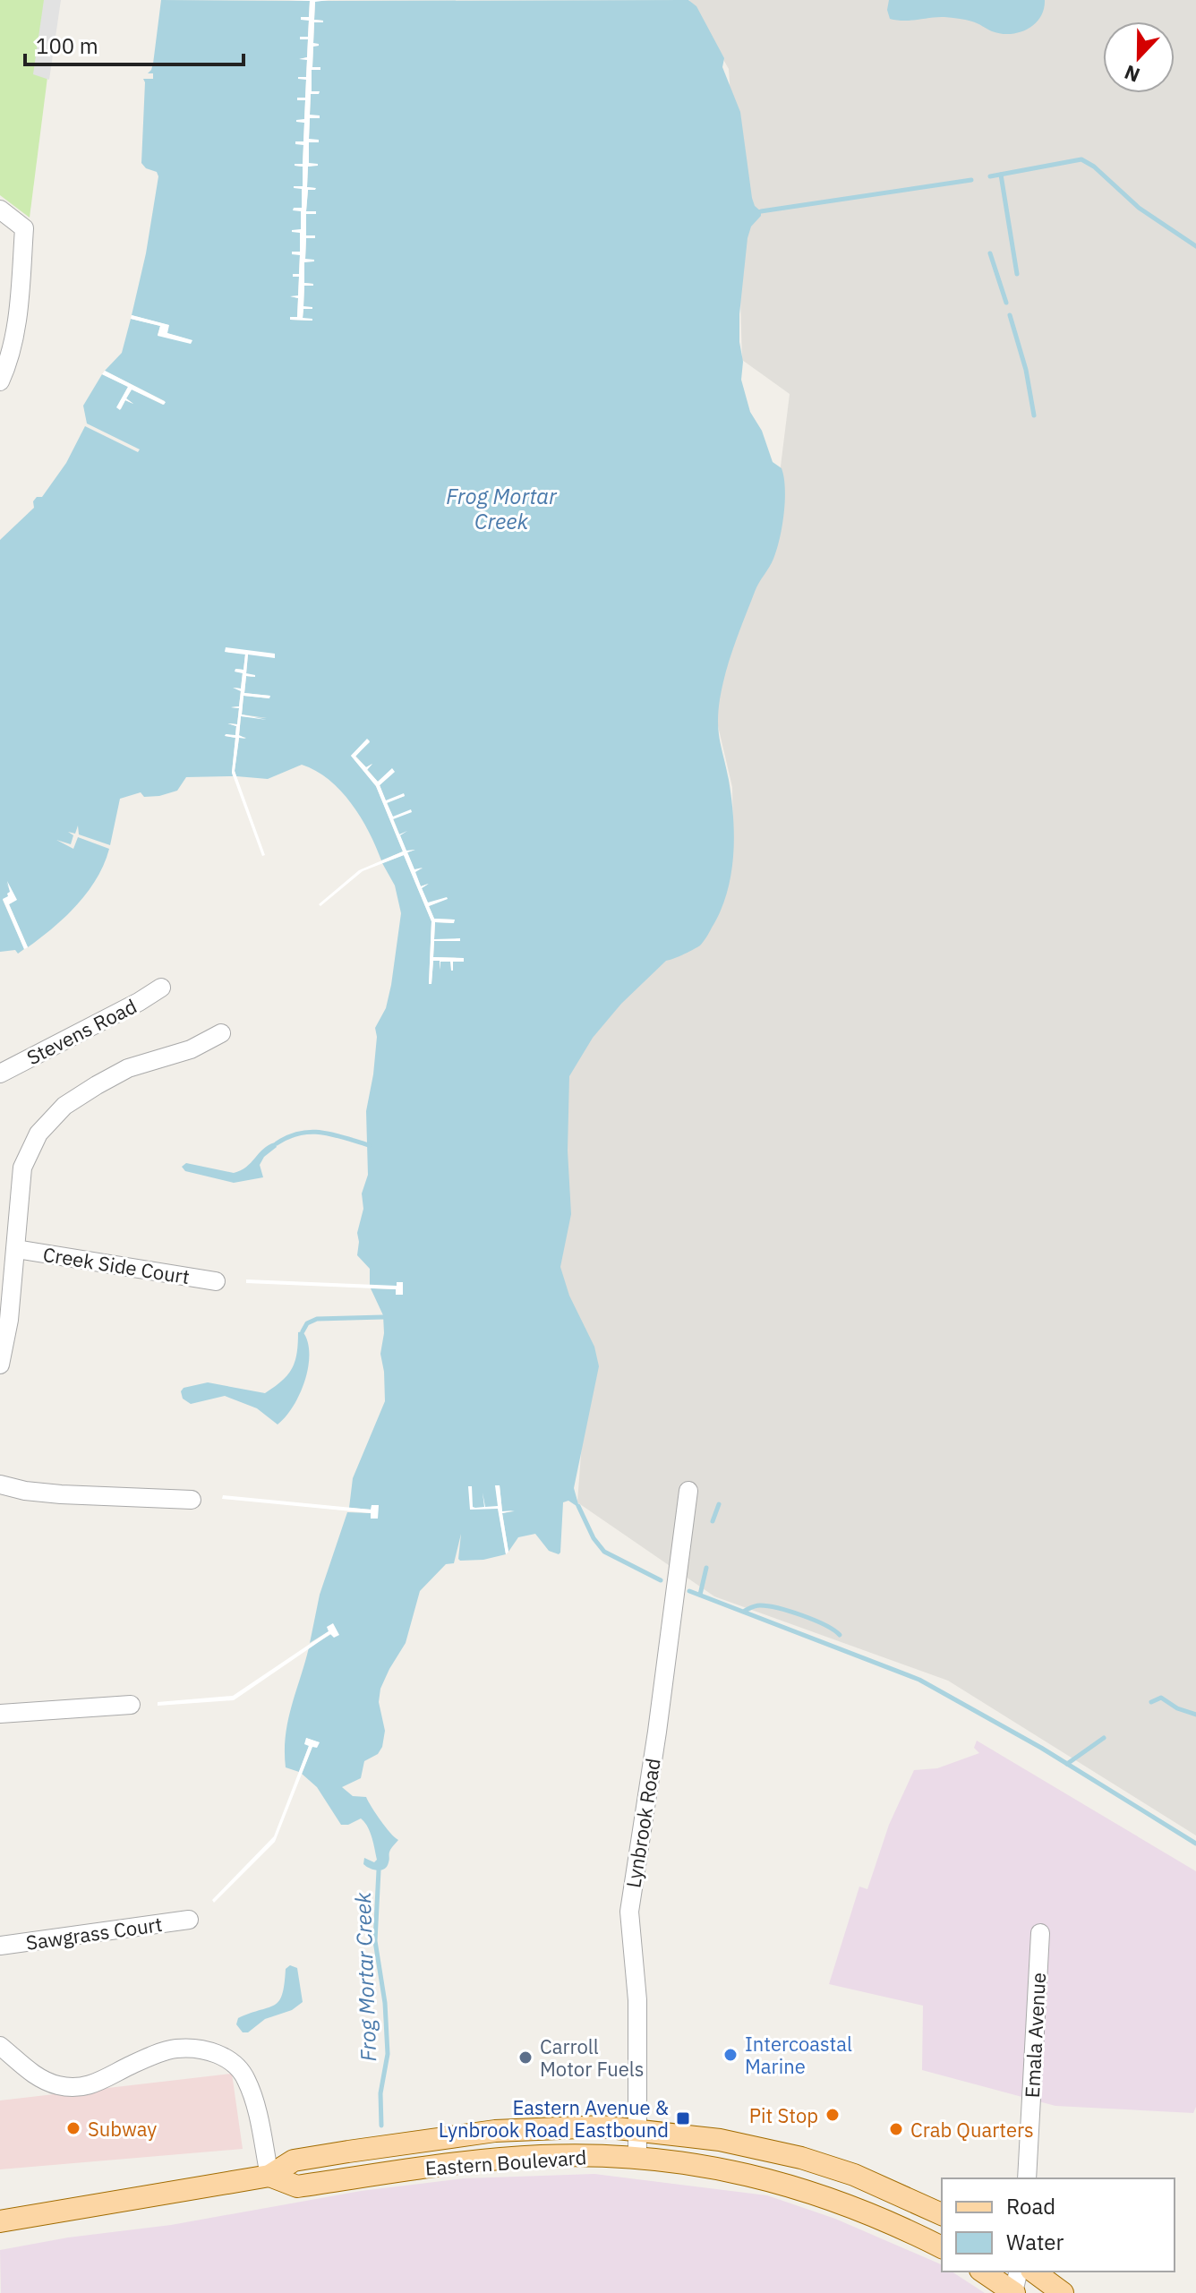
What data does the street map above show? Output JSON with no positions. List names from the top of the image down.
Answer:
{
  "streets": {
    "main road": ["Eastern Boulevard"],
    "street": [
      "Stevens Road",
      "Creek Side Court",
      "Lynbrook Road",
      "Sawgrass Court",
      "Emala Avenue"
    ]
  },
  "crossings": [
    ["Lynbrook Road", "Eastern Boulevard"]
  ],
  "water": ["Frog Mortar Creek"],
  "places": {
    "other": [
      "Intercoastal Marine",
      "Carroll Motor Fuels",
      "Pit Stop",
      "Subway",
      "Crab Quarters"
    ],
    "transit": ["Eastern Avenue & Lynbrook Road Eastbound"]
  },
  "legend": ["Road", "Water"],
  "scale_bar": "100 m",
  "north": "bottom"
}
